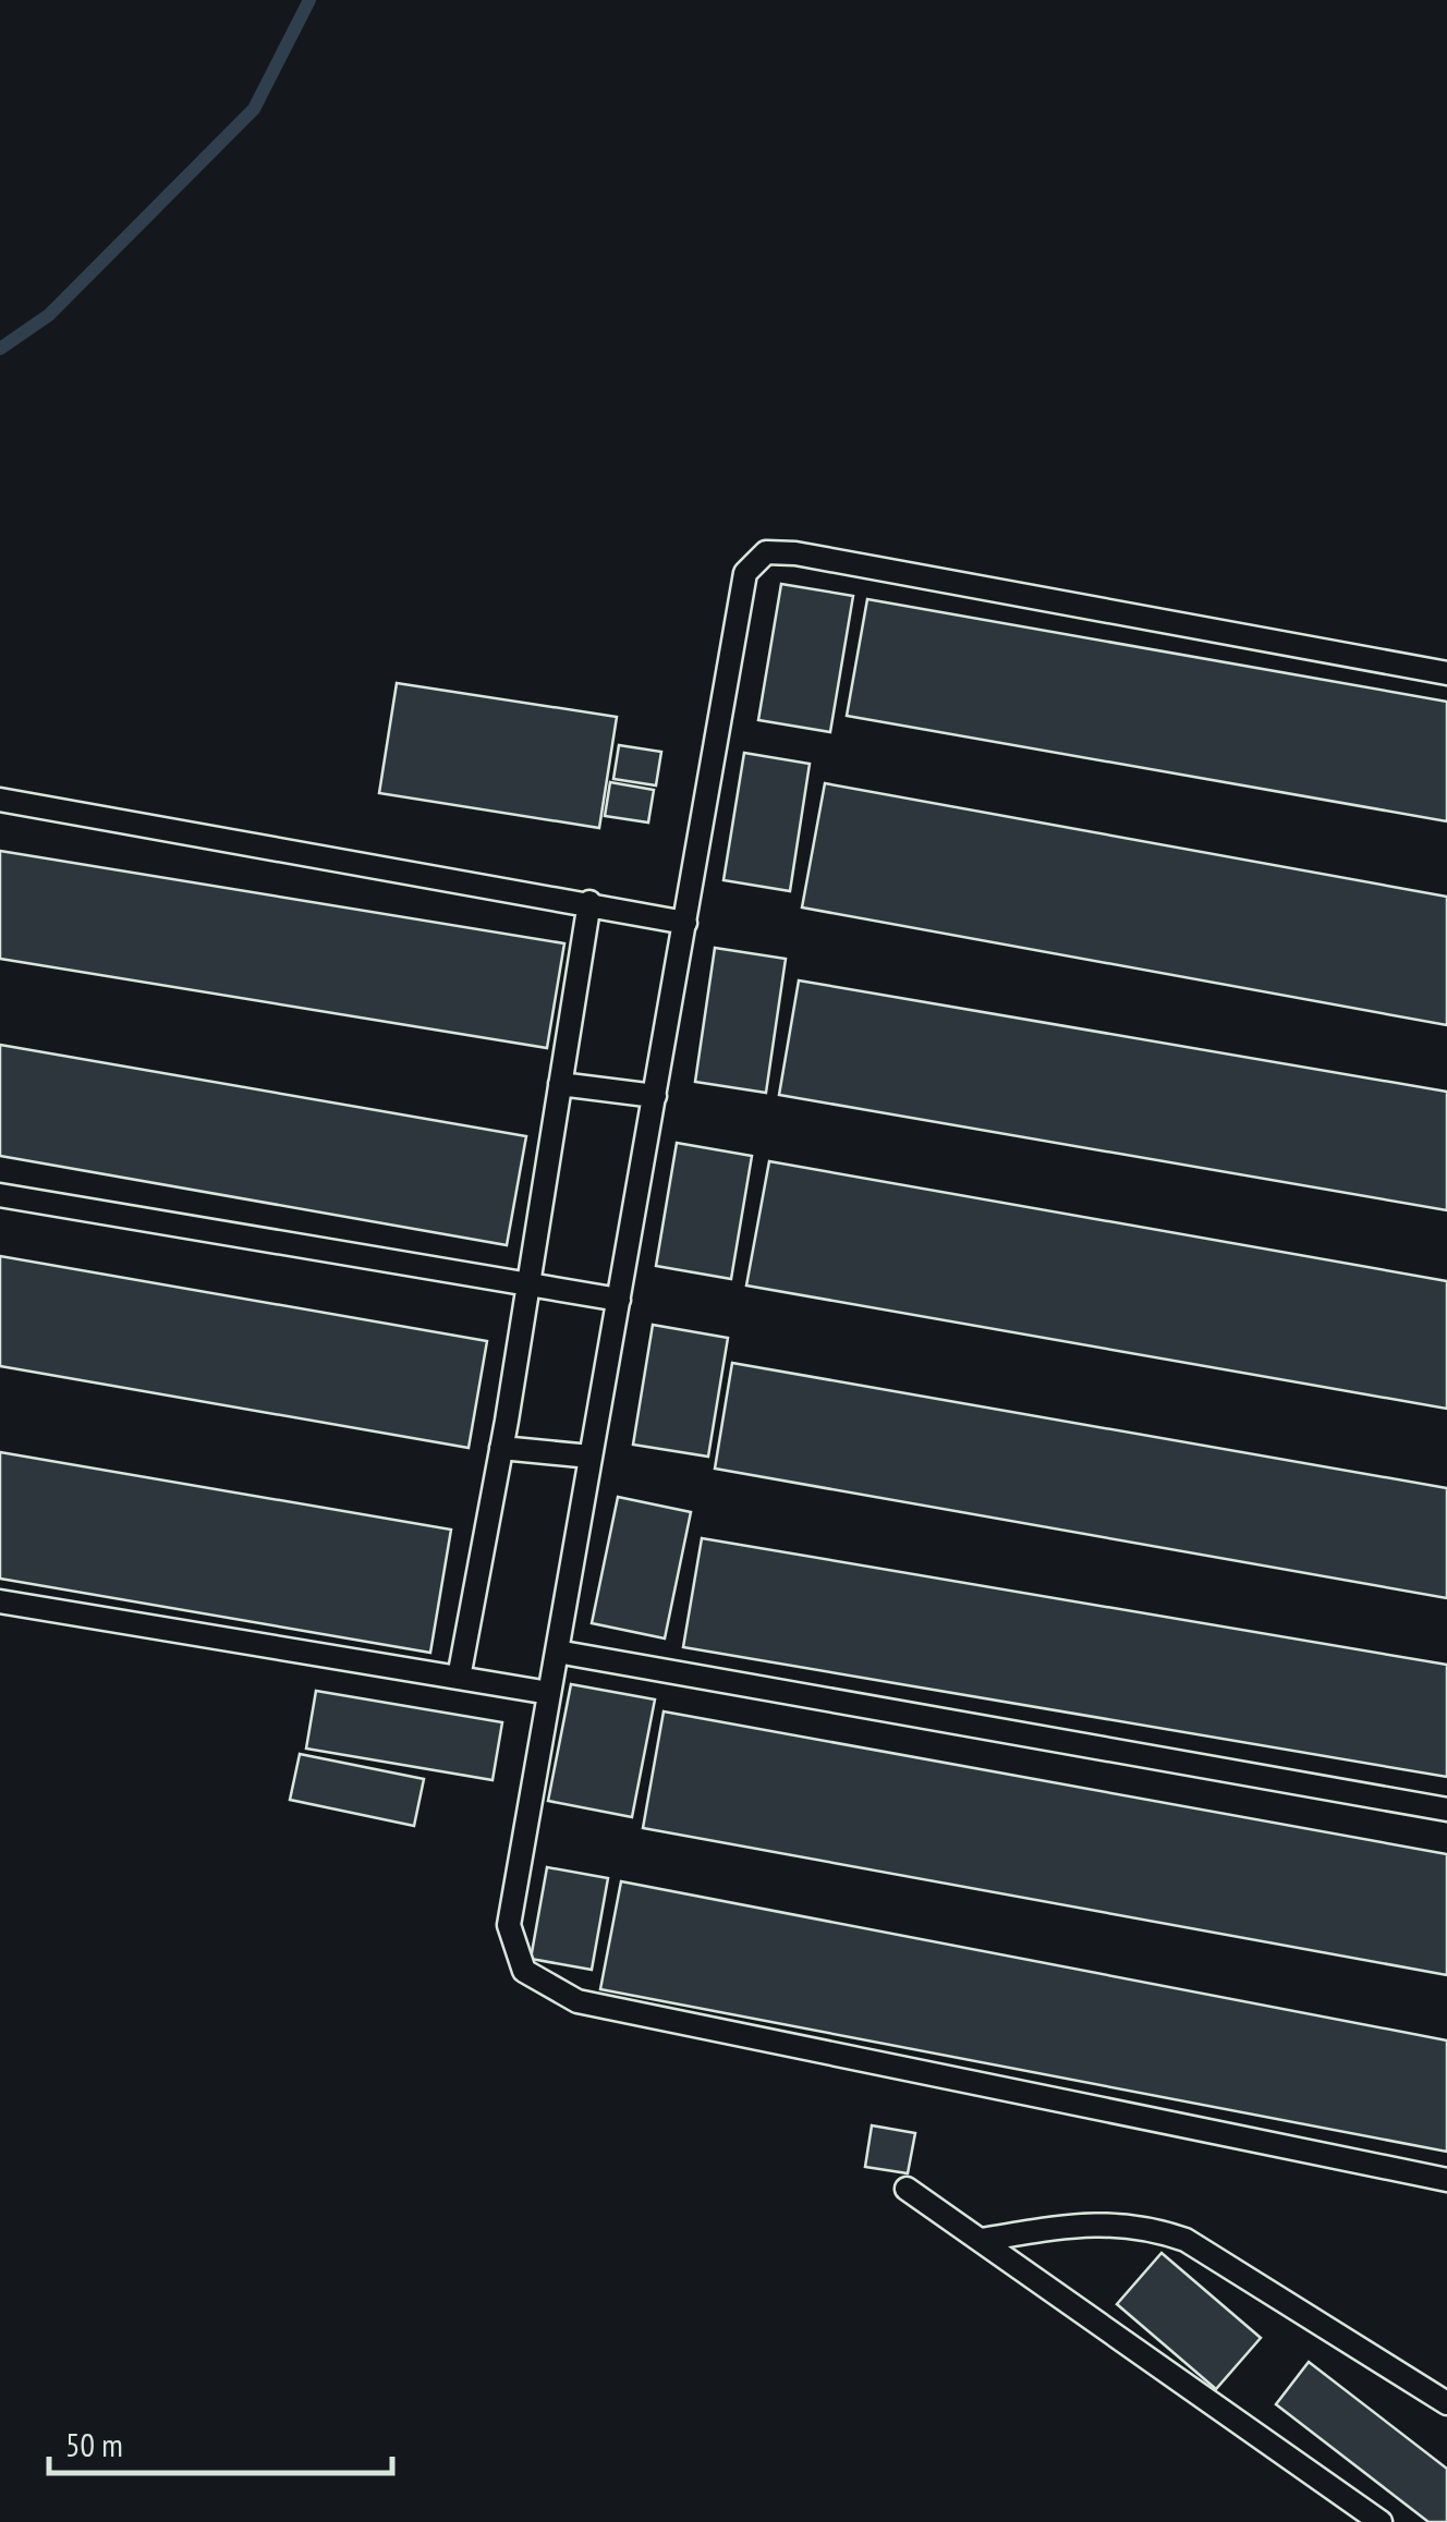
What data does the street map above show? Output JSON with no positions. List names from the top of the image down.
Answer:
{
  "scale_bar": "50 m"
}
